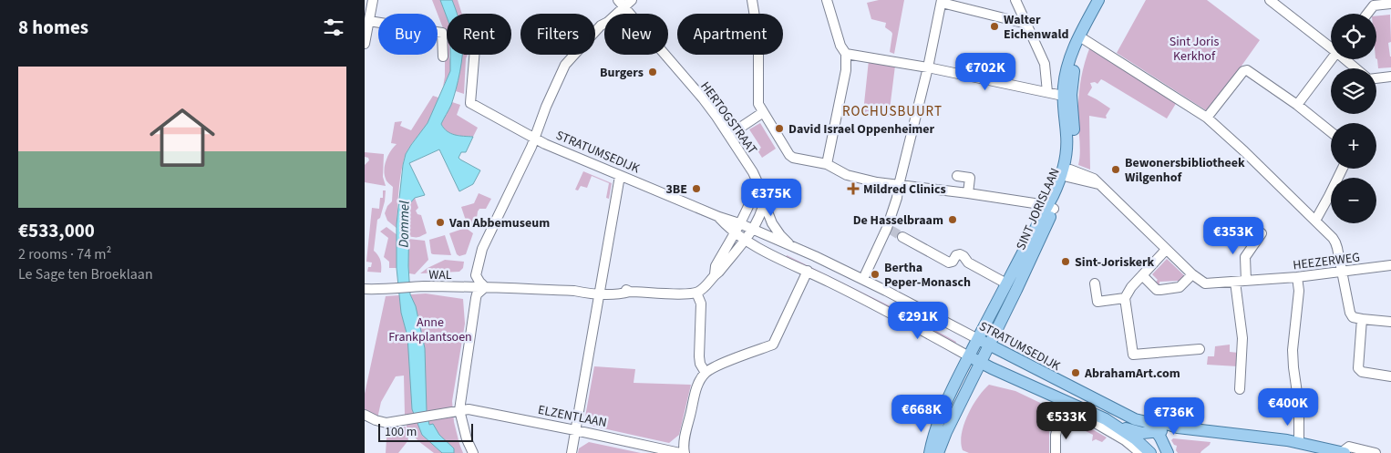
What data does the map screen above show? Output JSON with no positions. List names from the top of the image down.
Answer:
{
  "streets": {
    "main road": ["STRATUMSEDIJK", "SINT JORISLAAN"],
    "street": [
      "HERTOGSTRAAT",
      "HEEZERWEG",
      "WAL",
      "ELZENTLAAN"
    ]
  },
  "crossings": [
    ["HERTOGSTRAAT", "STRATUMSEDIJK"],
    ["STRATUMSEDIJK", "SINT JORISLAAN"],
    ["SINT JORISLAAN", "HEEZERWEG"]
  ],
  "districts": ["ROCHUSBUURT"],
  "water": ["Dommel"],
  "parks": ["Sint Joris Kerkhof", "Anne Frankplantsoen"],
  "places": {
    "other": [
      "Walter Eichenwald",
      "Burgers",
      "David Israel Oppenheimer",
      "Bewonersbibliotheek Wilgenhof",
      "3BE",
      "De Hasselbraam",
      "Van Abbemuseum",
      "Sint-Joriskerk",
      "Bertha Peper-Monasch",
      "AbrahamArt.com"
    ],
    "health": ["Mildred Clinics"]
  },
  "scale_bar": "100 m",
  "page": {
    "heading": "8 homes",
    "map_buttons": ["+", "−"],
    "chip": [
      "Buy",
      "Rent",
      "Filters",
      "New",
      "Apartment"
    ],
    "price": [
      "€702K",
      "€375K",
      "€353K",
      "€291K",
      "€400K",
      "€668K",
      "€736K",
      "€533K"
    ],
    "list": [
      {
        "name": "€533,000",
        "note": "2 rooms · 74 m² · Le Sage ten Broeklaan"
      }
    ],
    "scale": "100 m"
  }
}
